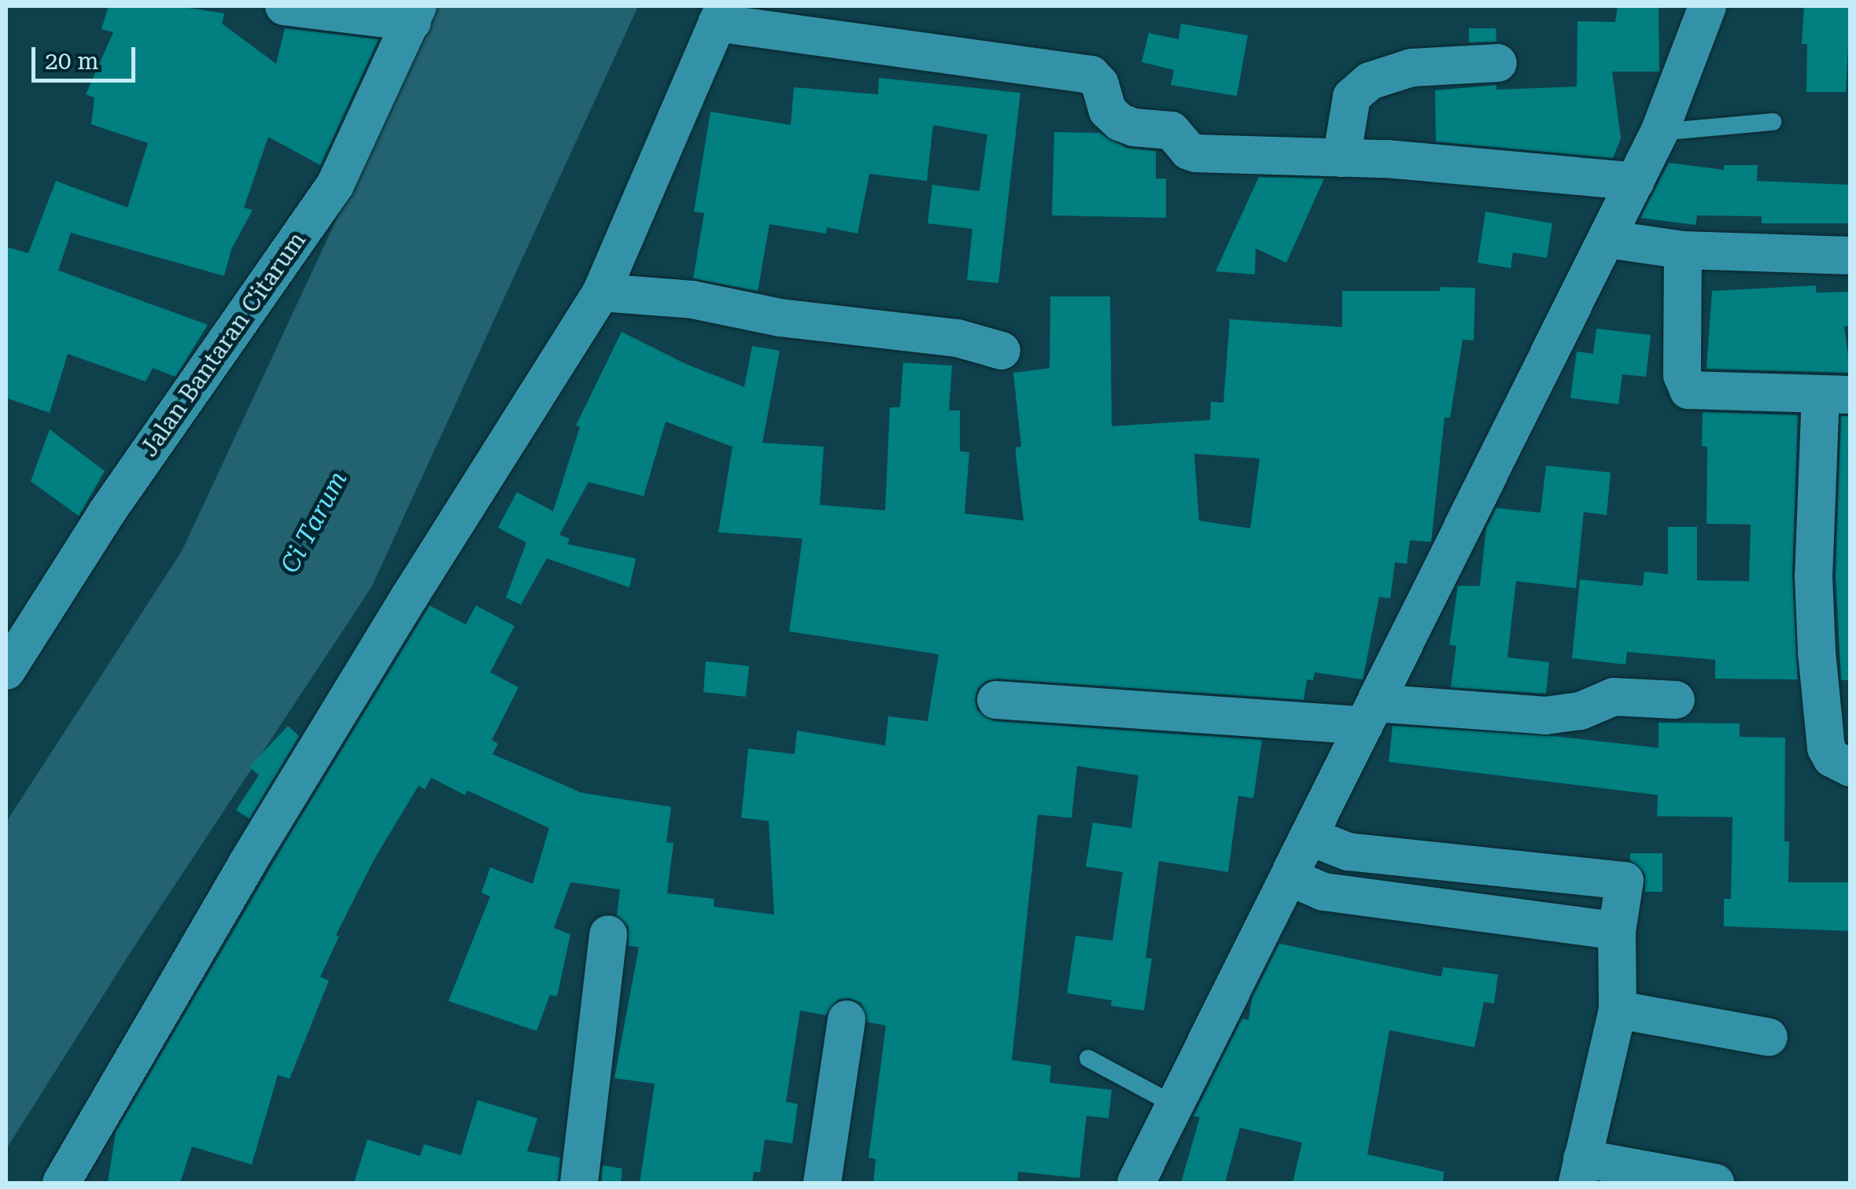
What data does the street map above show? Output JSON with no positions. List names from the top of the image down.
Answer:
{
  "streets": {
    "street": ["Jalan Bantaran Citarum"]
  },
  "water": ["Ci Tarum"],
  "scale_bar": "20 m"
}
